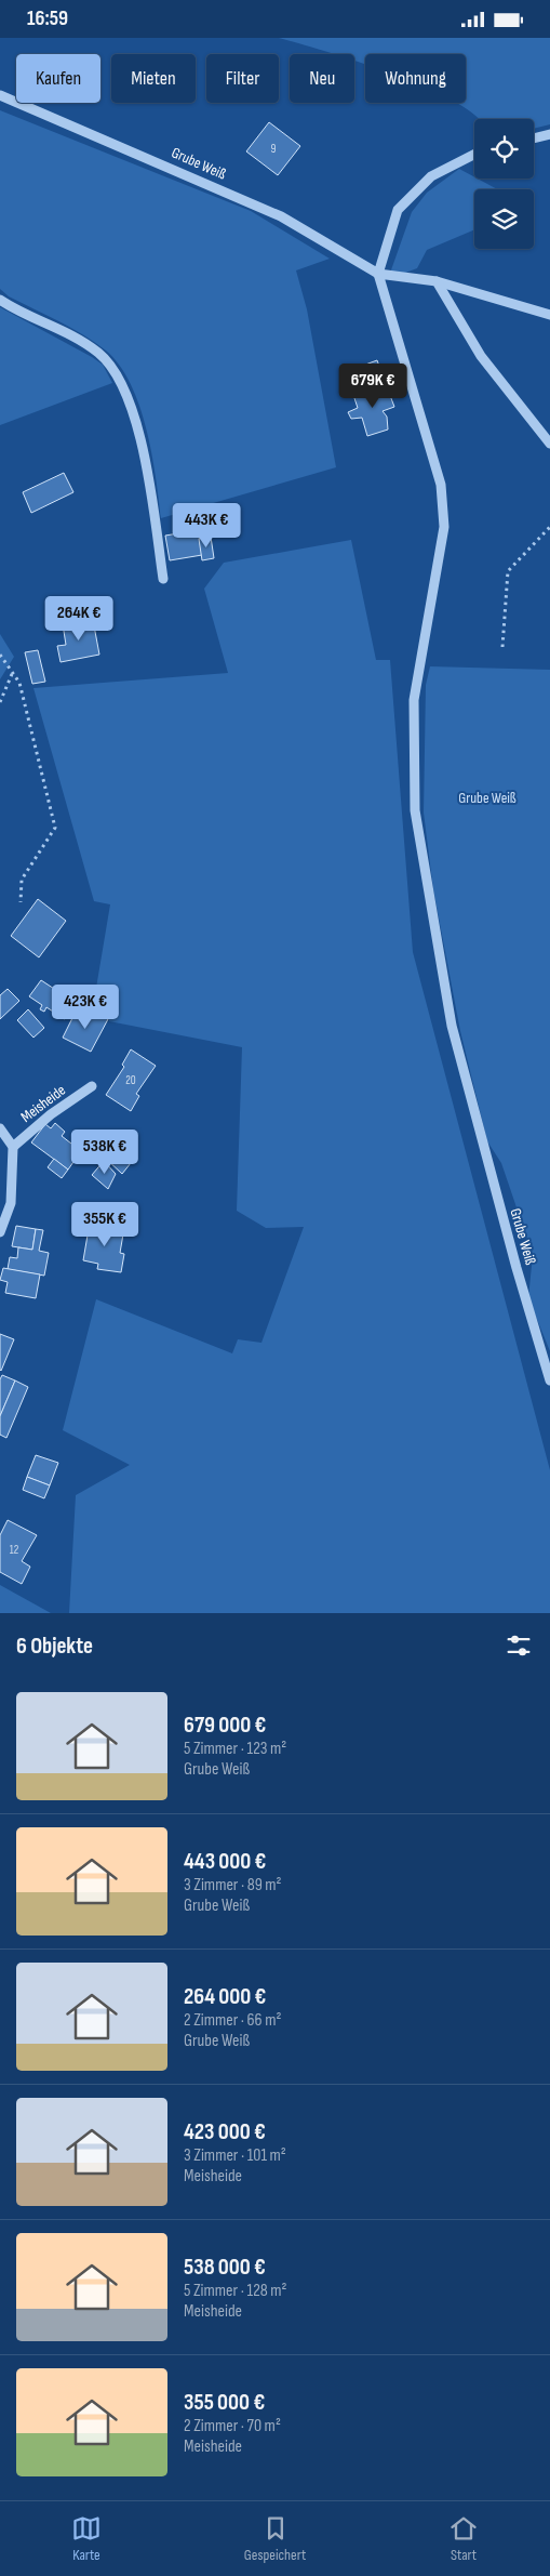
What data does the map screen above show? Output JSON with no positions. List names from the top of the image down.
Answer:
{
  "streets": {
    "street": ["Grube Weiß", "Meisheide"]
  },
  "parks": ["Grube Weiß"],
  "house_numbers": ["9", "20", "12"],
  "page": {
    "status": "16:59",
    "chip": [
      "Kaufen",
      "Mieten",
      "Filter",
      "Neu",
      "Wohnung"
    ],
    "price": [
      "679K €",
      "443K €",
      "264K €",
      "423K €",
      "538K €",
      "355K €"
    ],
    "heading": "6 Objekte",
    "list": [
      {
        "name": "679 000 €",
        "note": "5 Zimmer · 123 m² · Grube Weiß"
      },
      {
        "name": "443 000 €",
        "note": "3 Zimmer · 89 m² · Grube Weiß"
      },
      {
        "name": "264 000 €",
        "note": "2 Zimmer · 66 m² · Grube Weiß"
      },
      {
        "name": "423 000 €",
        "note": "3 Zimmer · 101 m² · Meisheide"
      },
      {
        "name": "538 000 €",
        "note": "5 Zimmer · 128 m² · Meisheide"
      },
      {
        "name": "355 000 €",
        "note": "2 Zimmer · 70 m² · Meisheide"
      }
    ],
    "tabs": ["Karte", "Gespeichert", "Start"]
  }
}
